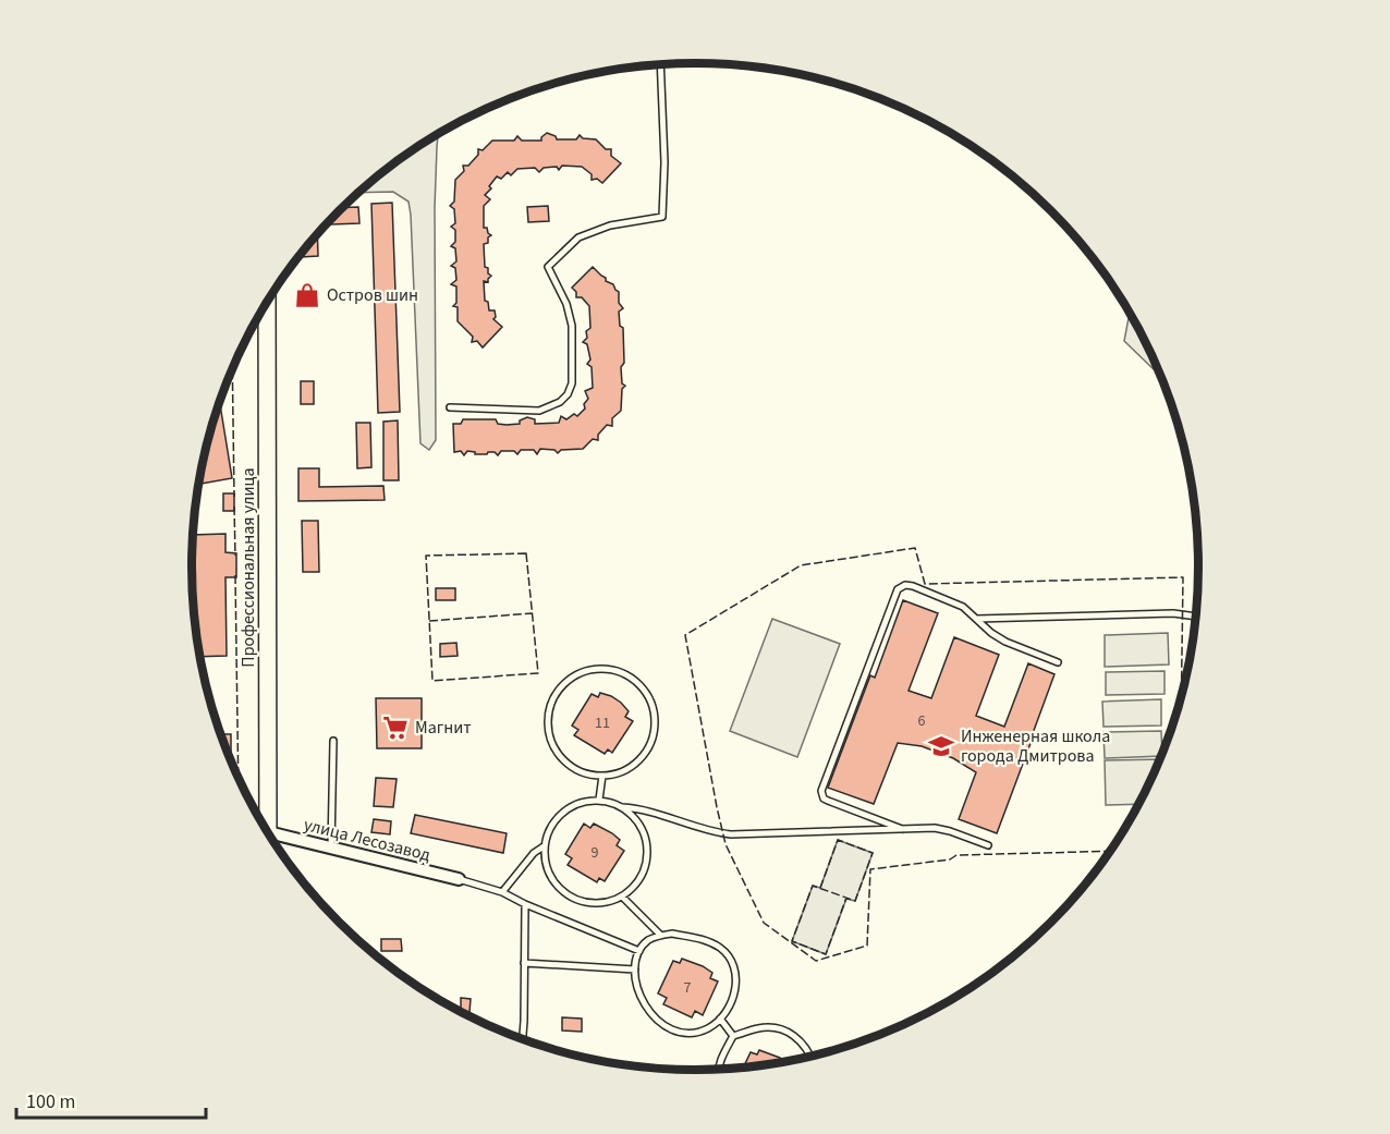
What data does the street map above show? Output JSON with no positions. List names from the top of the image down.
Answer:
{
  "streets": {
    "main road": ["Профессиональная улица"],
    "street": ["улица Лесозавод"]
  },
  "crossings": [
    ["Профессиональная улица", "улица Лесозавод"]
  ],
  "places": {
    "shop": ["Остров шин"],
    "supermarket": ["Магнит"],
    "school or university": ["Инженерная школа города Дмитрова"]
  },
  "house_numbers": [
    "6",
    "11",
    "9",
    "7"
  ],
  "scale_bar": "100 m"
}
